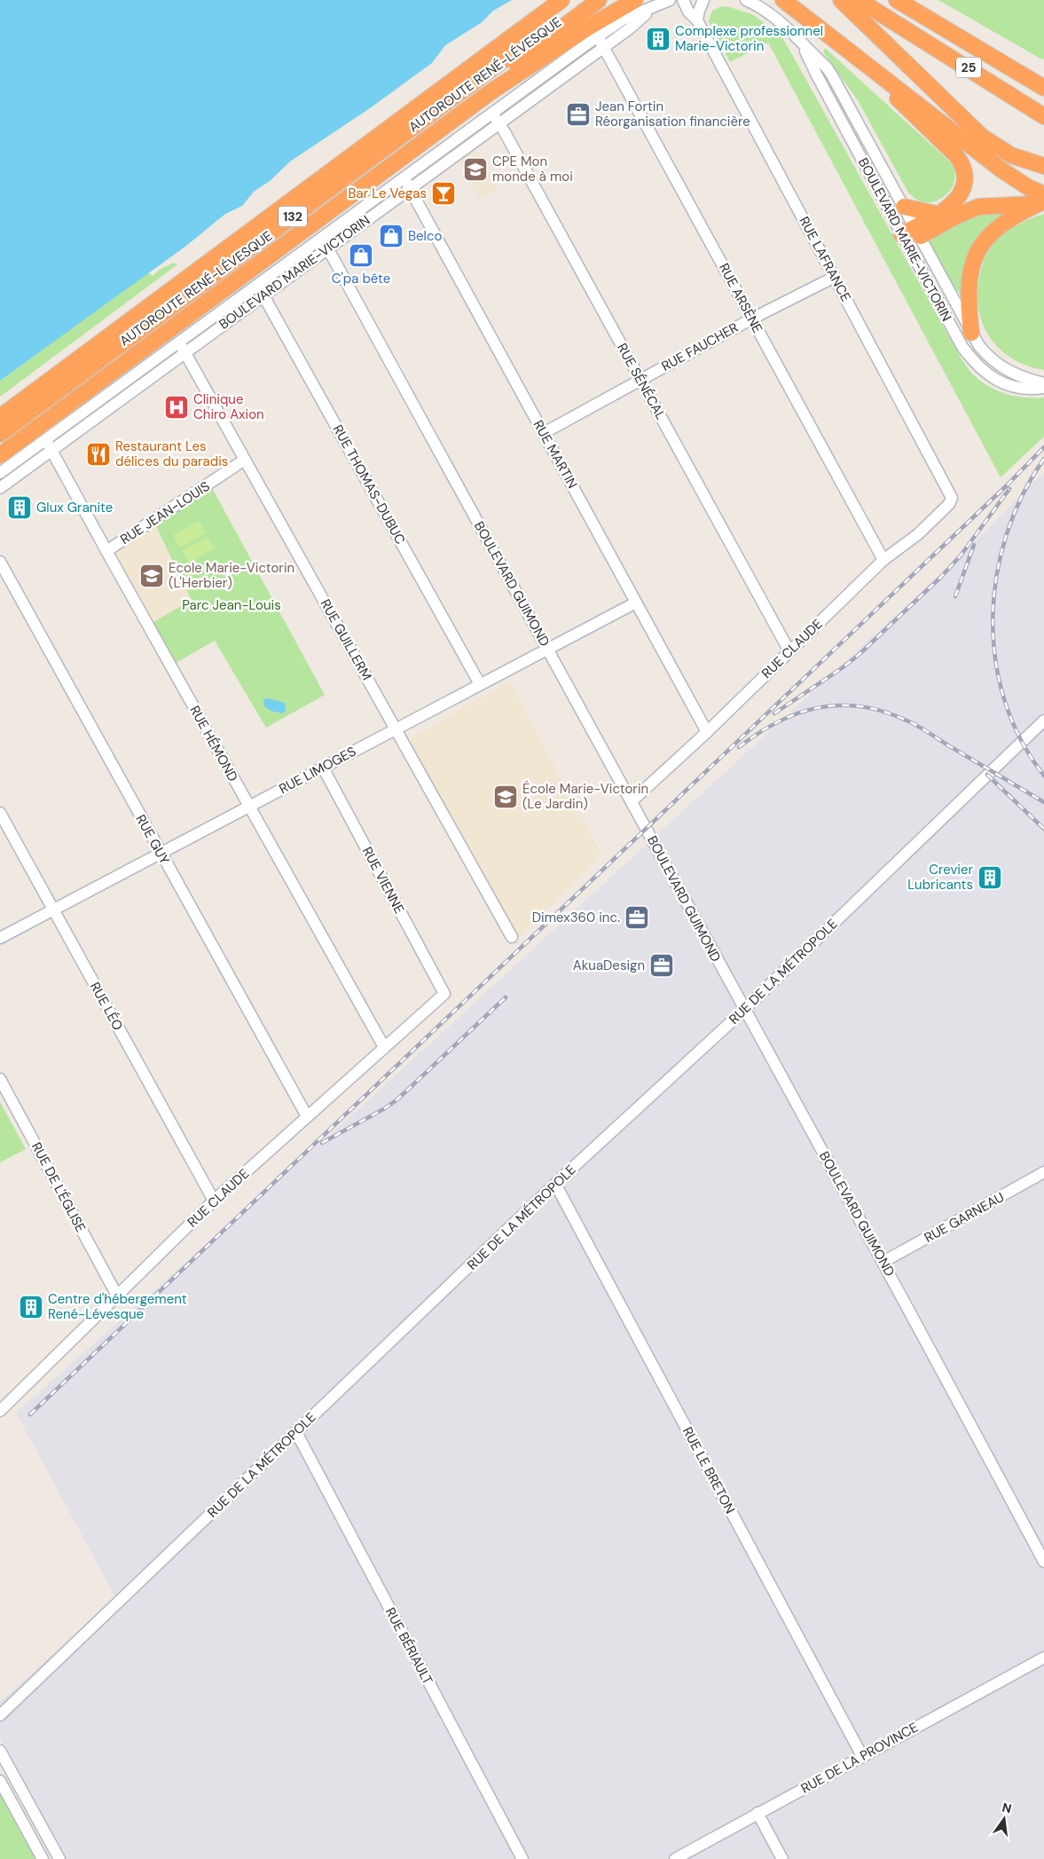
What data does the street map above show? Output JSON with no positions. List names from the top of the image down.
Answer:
{
  "streets": {
    "highway": ["25", "AUTOROUTE RENÉ-LÉVESQUE", "132"],
    "street": [
      "BOULEVARD MARIE-VICTORIN",
      "RUE LAFRANCE",
      "RUE ARSÈNE",
      "RUE FAUCHER",
      "RUE SÉNÉCAL",
      "RUE MARTIN",
      "RUE THOMAS-DUBUC",
      "RUE JEAN-LOUIS",
      "BOULEVARD GUIMOND",
      "RUE GUILLERM",
      "RUE CLAUDE",
      "RUE HÉMOND",
      "RUE LIMOGES",
      "RUE GUY",
      "RUE VIENNE",
      "RUE DE LA MÉTROPOLE",
      "RUE LÉO",
      "RUE DE L'ÉGLISE",
      "RUE GARNEAU",
      "RUE LE BRETON",
      "RUE BÉRIAULT",
      "RUE DE LA PROVINCE"
    ]
  },
  "crossings": [
    ["BOULEVARD MARIE-VICTORIN", "RUE ARSÈNE"],
    ["BOULEVARD MARIE-VICTORIN", "RUE SÉNÉCAL"],
    ["BOULEVARD MARIE-VICTORIN", "RUE MARTIN"],
    ["BOULEVARD MARIE-VICTORIN", "RUE THOMAS-DUBUC"],
    ["BOULEVARD MARIE-VICTORIN", "BOULEVARD GUIMOND"],
    ["BOULEVARD MARIE-VICTORIN", "RUE GUILLERM"],
    ["BOULEVARD MARIE-VICTORIN", "RUE HÉMOND"],
    ["RUE LAFRANCE", "RUE FAUCHER"],
    ["RUE LAFRANCE", "RUE CLAUDE"],
    ["RUE ARSÈNE", "RUE FAUCHER"],
    ["RUE ARSÈNE", "RUE CLAUDE"],
    ["RUE FAUCHER", "RUE SÉNÉCAL"],
    ["RUE FAUCHER", "RUE MARTIN"],
    ["RUE SÉNÉCAL", "RUE CLAUDE"],
    ["RUE MARTIN", "RUE CLAUDE"],
    ["RUE MARTIN", "RUE LIMOGES"],
    ["RUE THOMAS-DUBUC", "RUE LIMOGES"],
    ["RUE JEAN-LOUIS", "RUE GUILLERM"],
    ["RUE JEAN-LOUIS", "RUE HÉMOND"],
    ["BOULEVARD GUIMOND", "RUE CLAUDE"],
    ["BOULEVARD GUIMOND", "RUE LIMOGES"],
    ["BOULEVARD GUIMOND", "RUE DE LA MÉTROPOLE"],
    ["BOULEVARD GUIMOND", "RUE GARNEAU"],
    ["RUE GUILLERM", "RUE LIMOGES"],
    ["RUE CLAUDE", "RUE HÉMOND"],
    ["RUE CLAUDE", "RUE GUY"],
    ["RUE CLAUDE", "RUE VIENNE"],
    ["RUE CLAUDE", "RUE LÉO"],
    ["RUE CLAUDE", "RUE DE L'ÉGLISE"],
    ["RUE HÉMOND", "RUE LIMOGES"],
    ["RUE LIMOGES", "RUE GUY"],
    ["RUE LIMOGES", "RUE VIENNE"],
    ["RUE LIMOGES", "RUE LÉO"],
    ["RUE DE LA MÉTROPOLE", "RUE LE BRETON"],
    ["RUE DE LA MÉTROPOLE", "RUE BÉRIAULT"],
    ["RUE LE BRETON", "RUE DE LA PROVINCE"]
  ],
  "parks": ["Parc Jean-Louis"],
  "places": {
    "building": [
      "Complexe professionnel Marie-Victorin",
      "Glux Granite",
      "Crevier Lubricants",
      "Centre d'hébergement René-Lévesque"
    ],
    "office": ["Jean Fortin Réorganisation financière", "Dimex360 inc.", "AkuaDesign"],
    "school or university": ["CPE Mon monde à moi", "Ecole Marie-Victorin (L'Herbier)", "École Marie-Victorin (Le Jardin)"],
    "bar": ["Bar Le Vegas"],
    "shop": ["Belco", "C'pa bête"],
    "hospital": ["Clinique Chiro Axion"],
    "restaurant": ["Restaurant Les délices du paradis"]
  },
  "north": "top"
}
